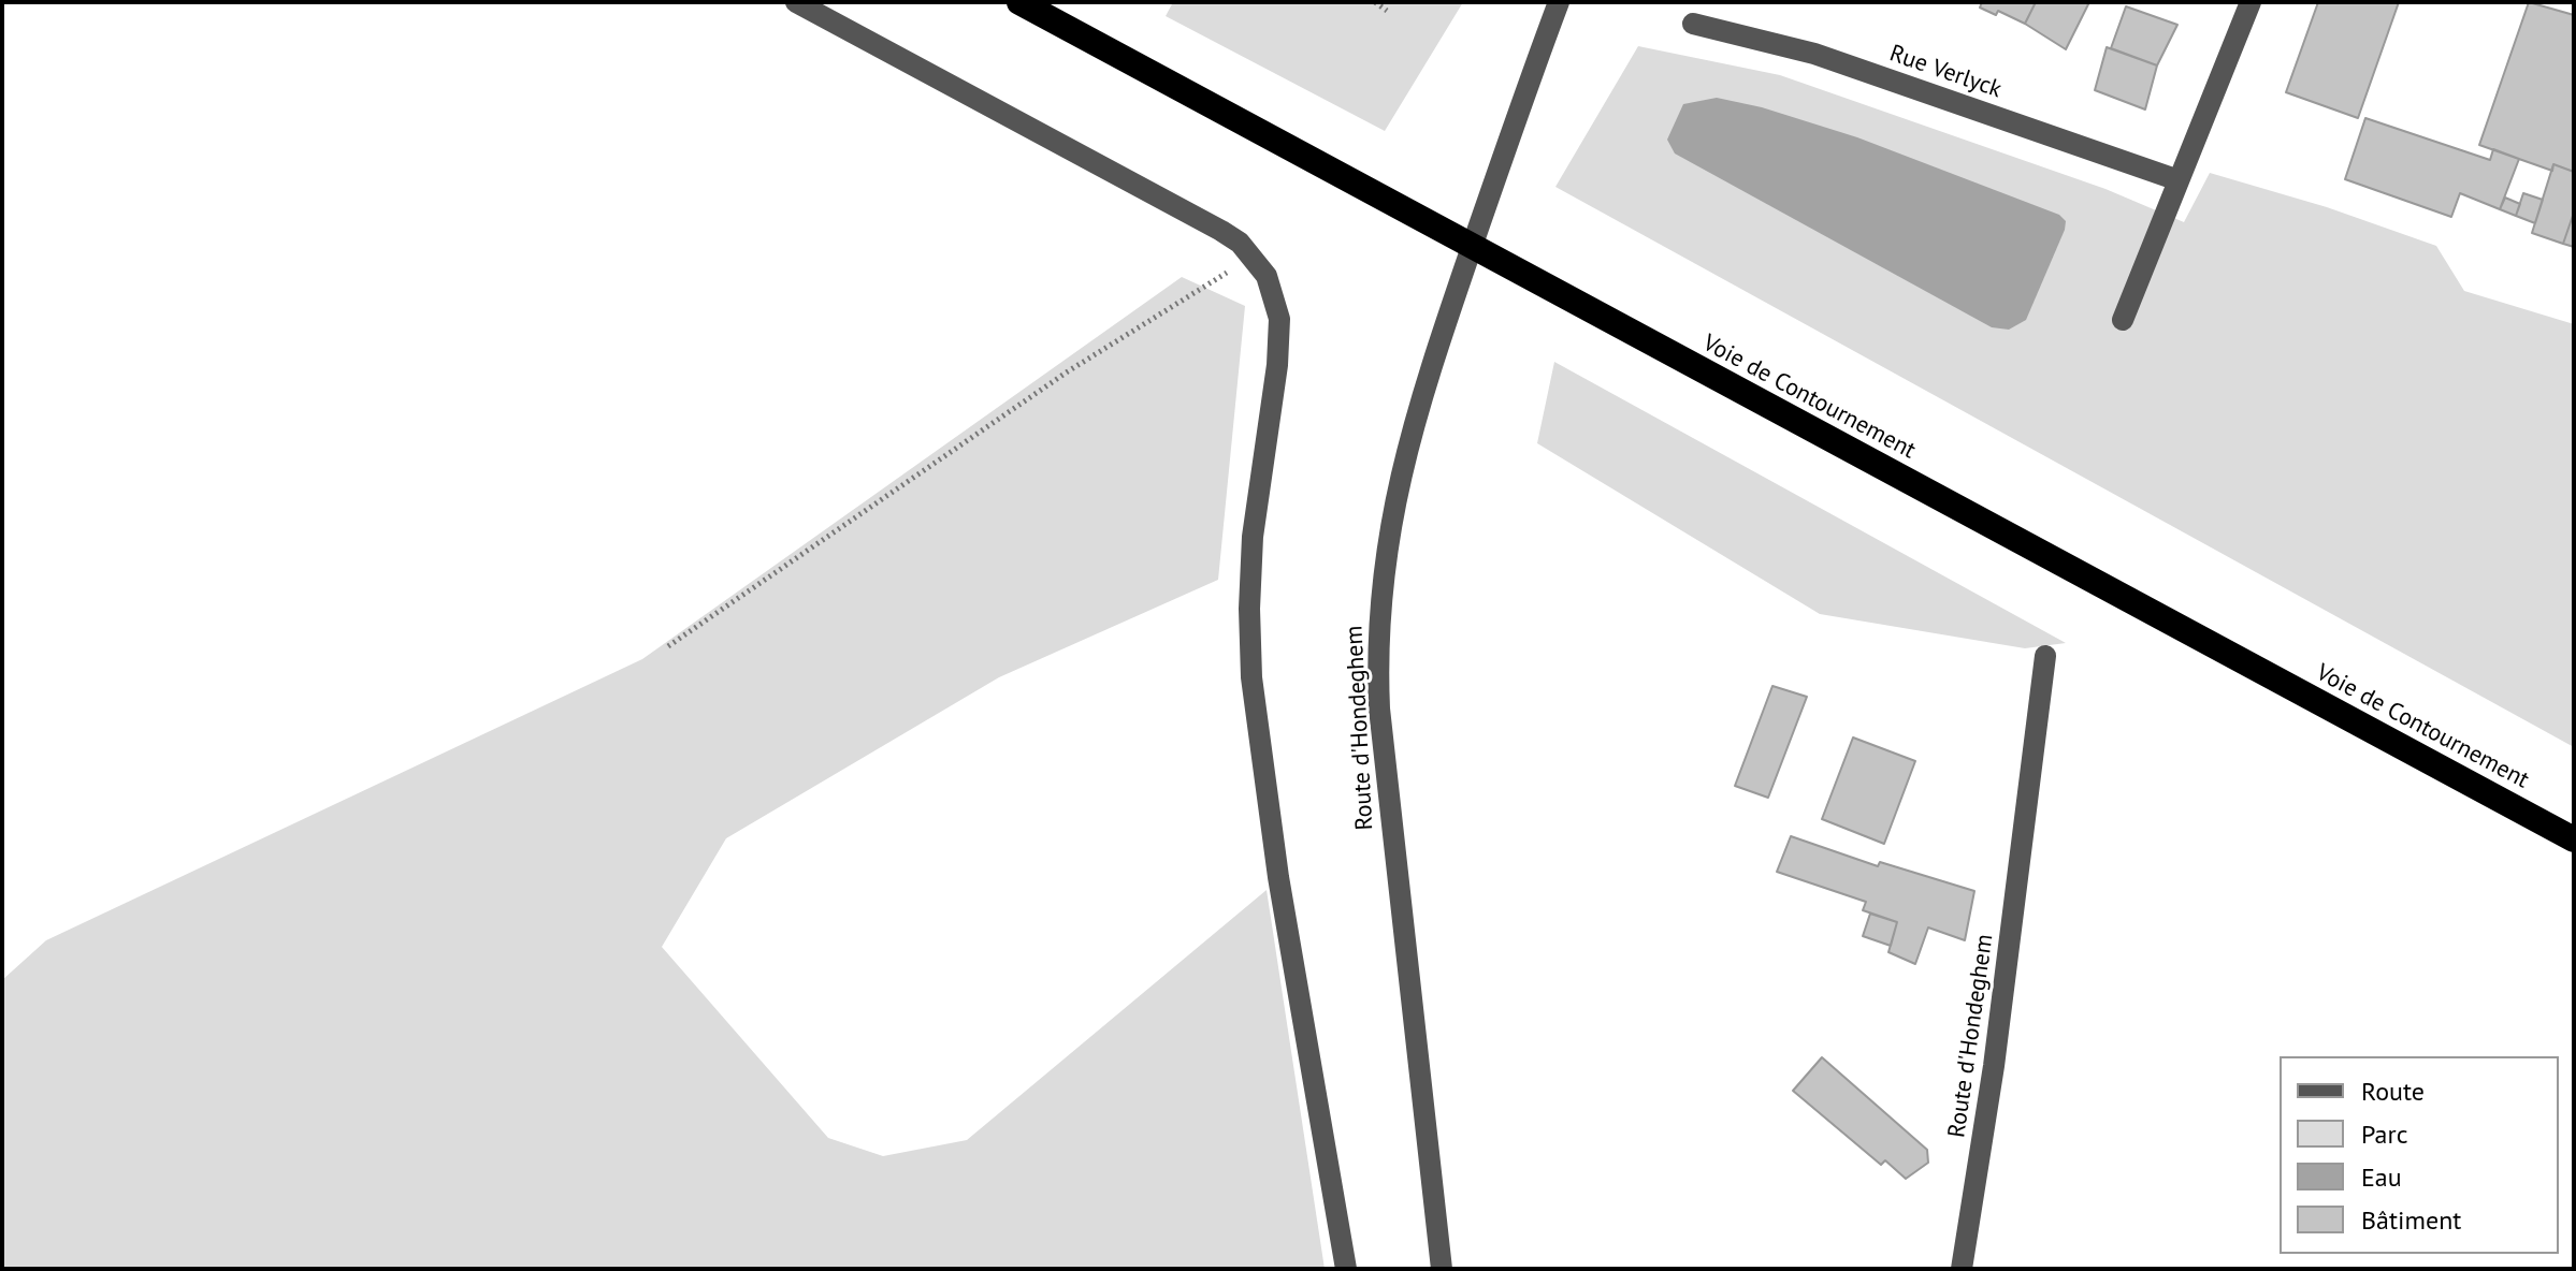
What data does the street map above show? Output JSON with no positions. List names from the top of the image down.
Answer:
{
  "streets": {
    "highway": ["Voie de Contournement"],
    "street": ["Rue Verlyck", "Route d'Hondeghem"]
  },
  "legend": [
    "Route",
    "Parc",
    "Eau",
    "Bâtiment"
  ]
}
